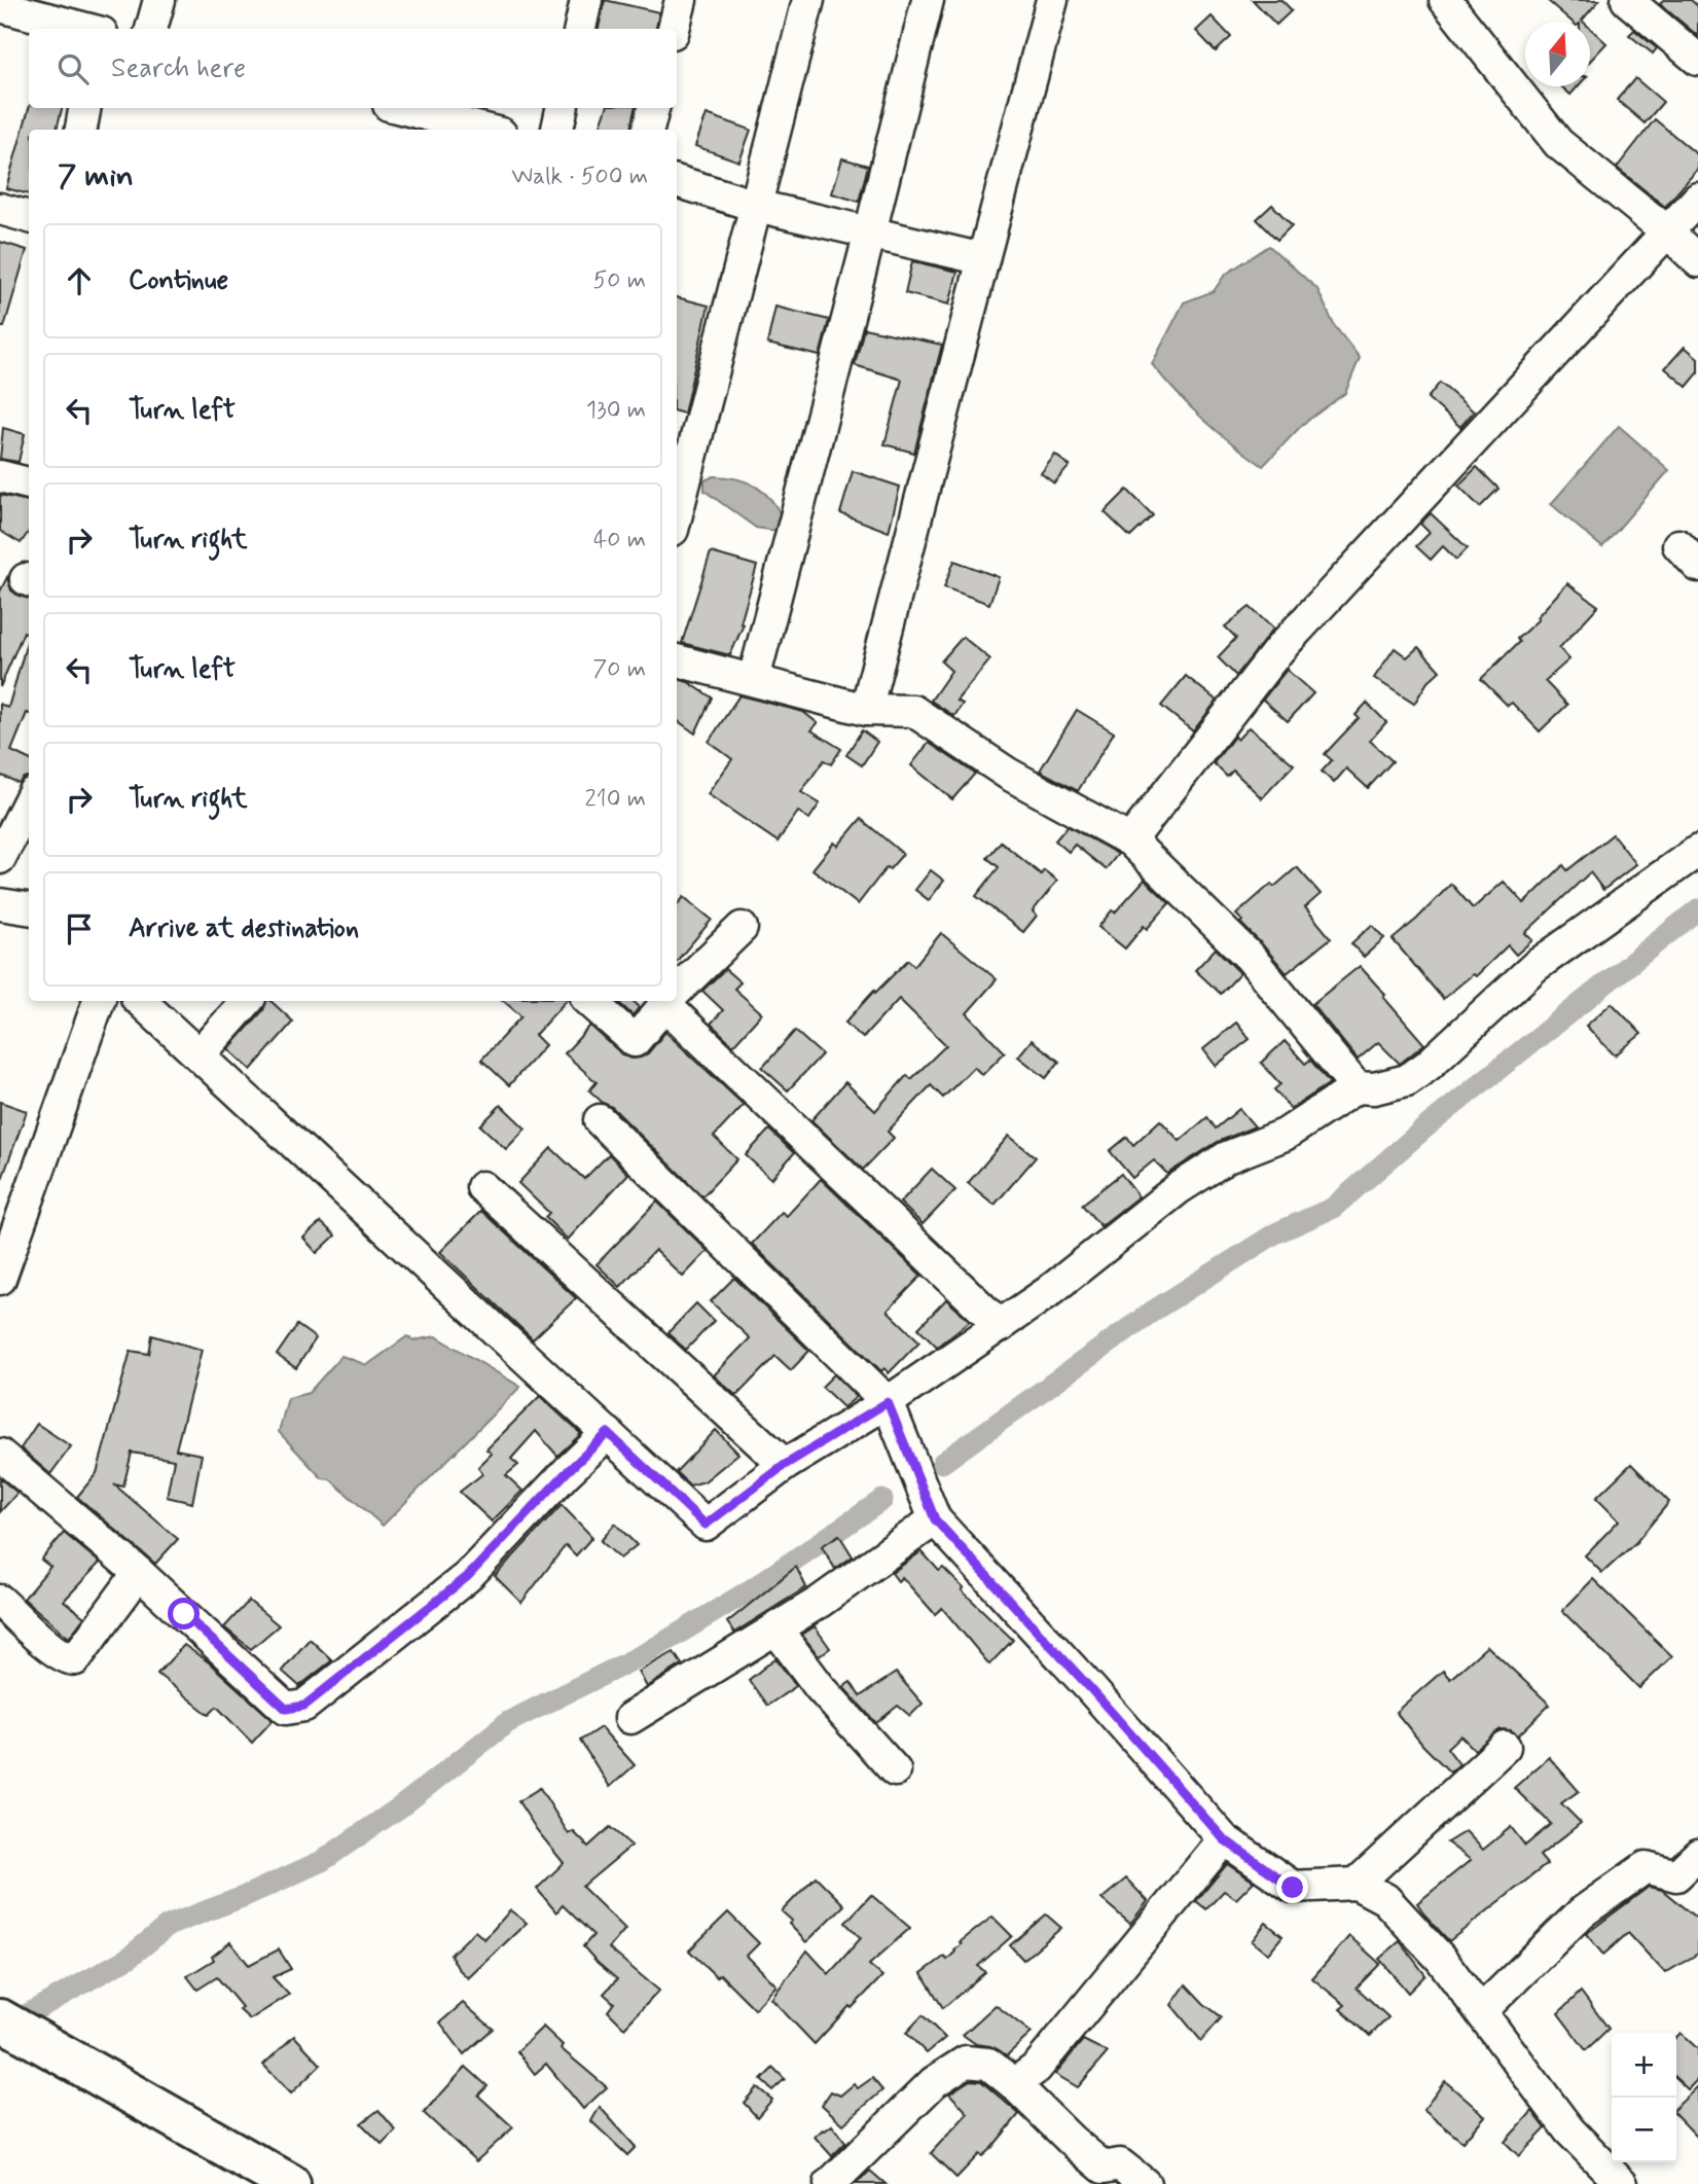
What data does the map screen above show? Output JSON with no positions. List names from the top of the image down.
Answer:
{
  "north": "top",
  "page": {
    "search": "Search here",
    "heading": ["7 min", "Walk · 500 m"],
    "list": [
      ["Continue", "50 m"],
      ["Turn left", "130 m"],
      ["Turn right", "40 m"],
      ["Turn left", "70 m"],
      ["Turn right", "210 m"],
      "Arrive at destination"
    ],
    "map_buttons": ["+", "−"]
  }
}
